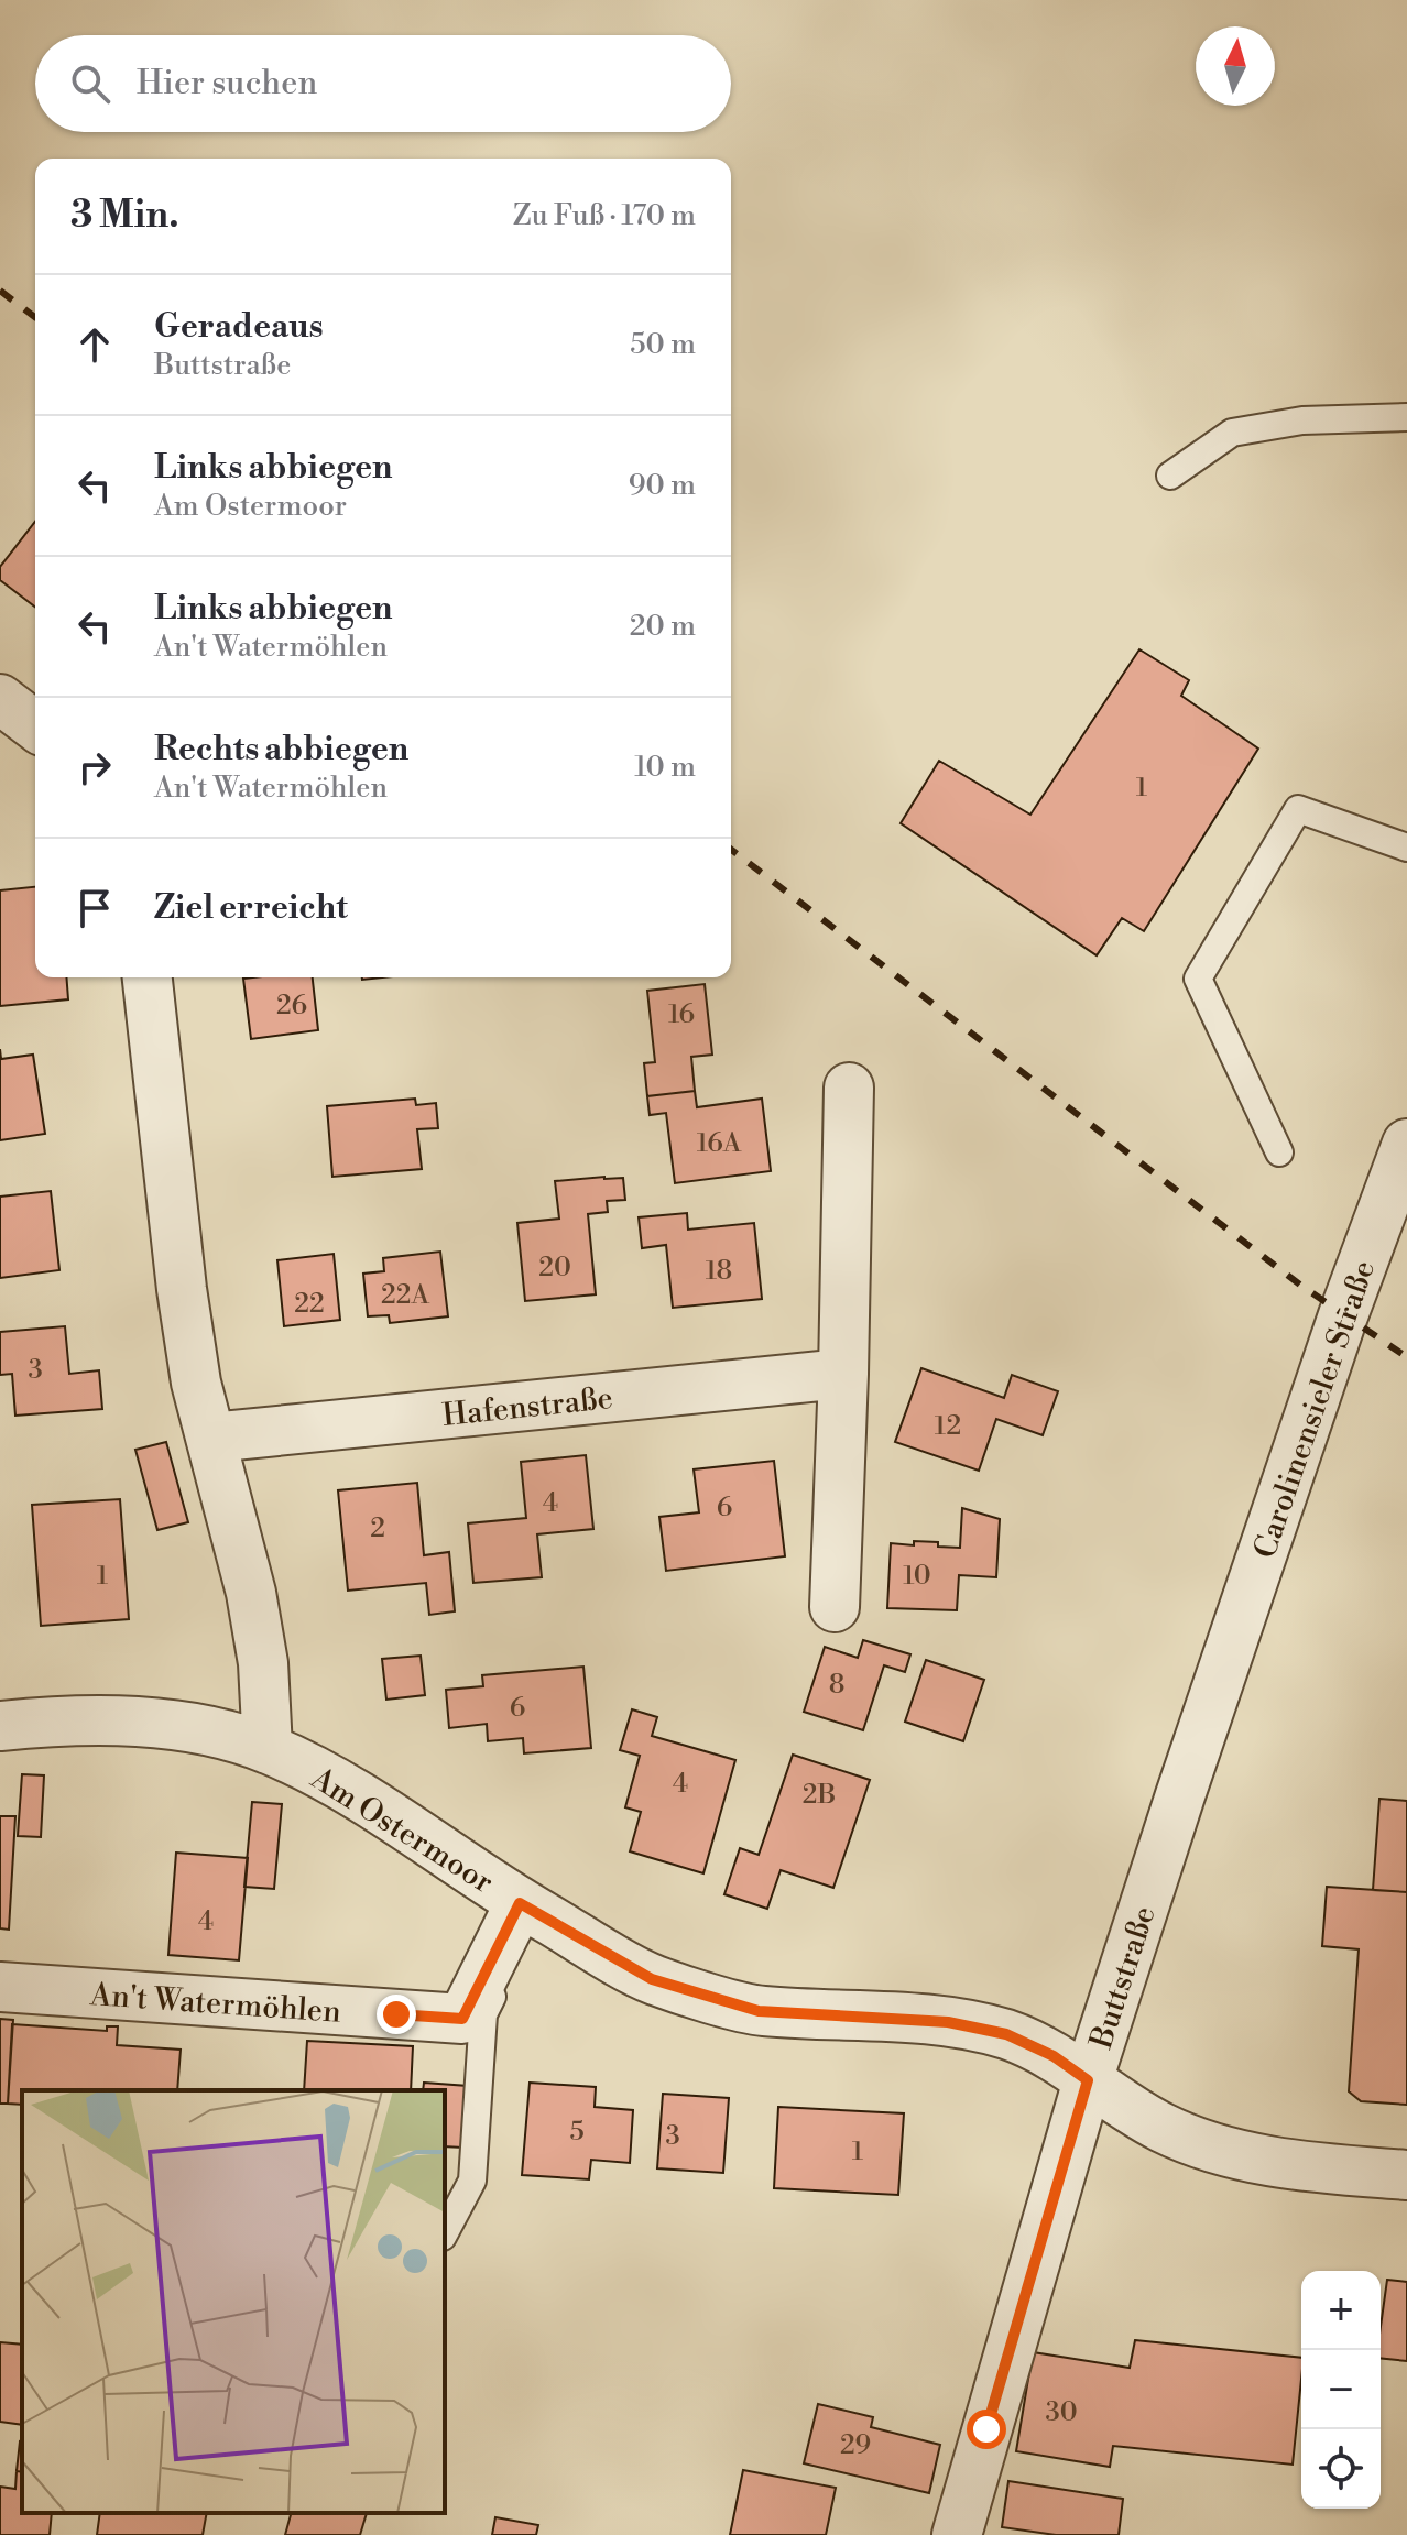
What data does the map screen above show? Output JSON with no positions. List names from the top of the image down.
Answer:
{
  "streets": {
    "street": [
      "Hafenstraße",
      "Carolinensieler Straße",
      "Am Ostermoor",
      "Buttstraße",
      "An't Watermöhlen"
    ]
  },
  "crossings": [
    ["Carolinensieler Straße", "Buttstraße"],
    ["Am Ostermoor", "Buttstraße"],
    ["Am Ostermoor", "An't Watermöhlen"]
  ],
  "house_numbers": [
    "1",
    "26",
    "16",
    "16A",
    "20",
    "18",
    "22A",
    "22",
    "3",
    "12",
    "4",
    "6",
    "2",
    "1",
    "10",
    "8",
    "6",
    "4",
    "2B",
    "4",
    "5",
    "3",
    "1",
    "30",
    "29"
  ],
  "north": "top",
  "page": {
    "search": "Hier suchen",
    "heading": ["3 Min.", "Zu Fuß · 170 m"],
    "list": [
      ["Geradeaus", "Buttstraße", "50 m"],
      ["Links abbiegen", "Am Ostermoor", "90 m"],
      ["Links abbiegen", "An't Watermöhlen", "20 m"],
      ["Rechts abbiegen", "An't Watermöhlen", "10 m"],
      "Ziel erreicht"
    ],
    "map_buttons": ["+", "−"]
  }
}
